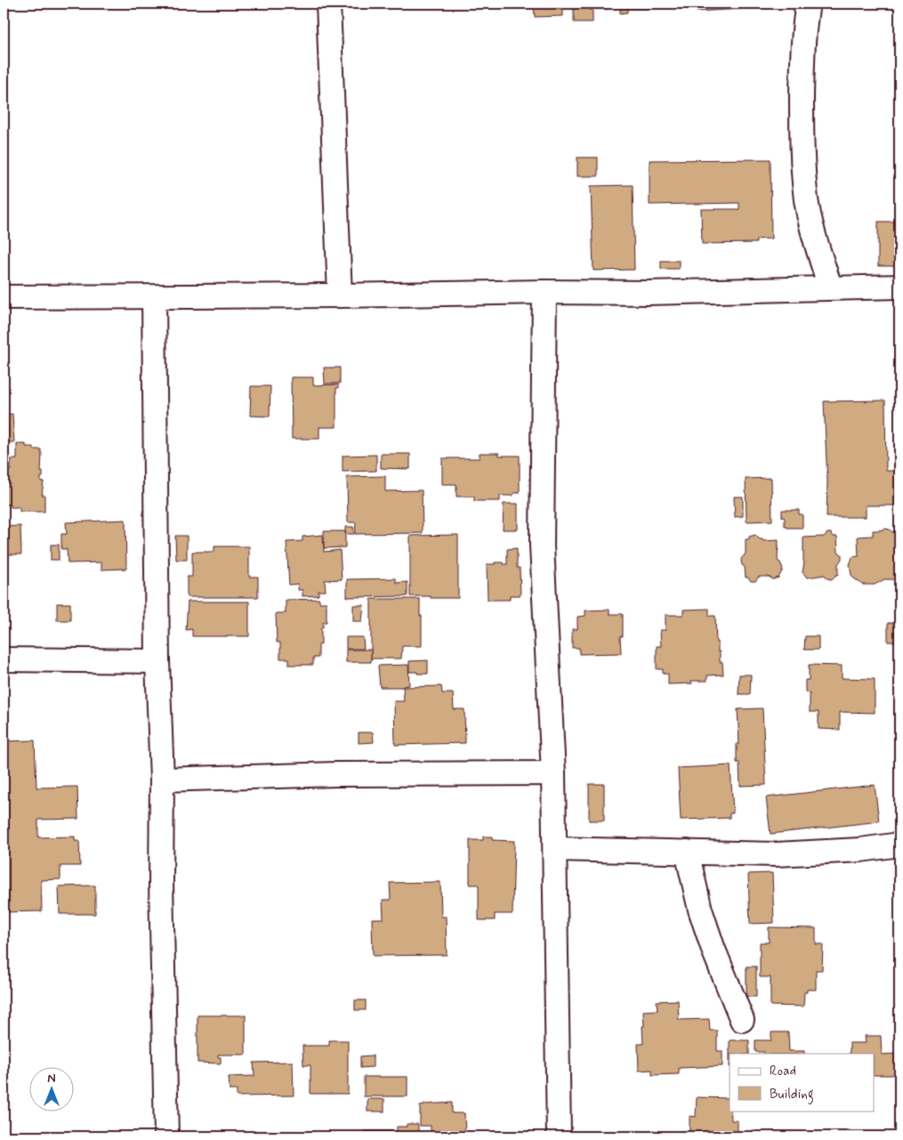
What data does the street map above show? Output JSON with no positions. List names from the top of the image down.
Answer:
{
  "legend": ["Road", "Building"],
  "north": "top"
}
